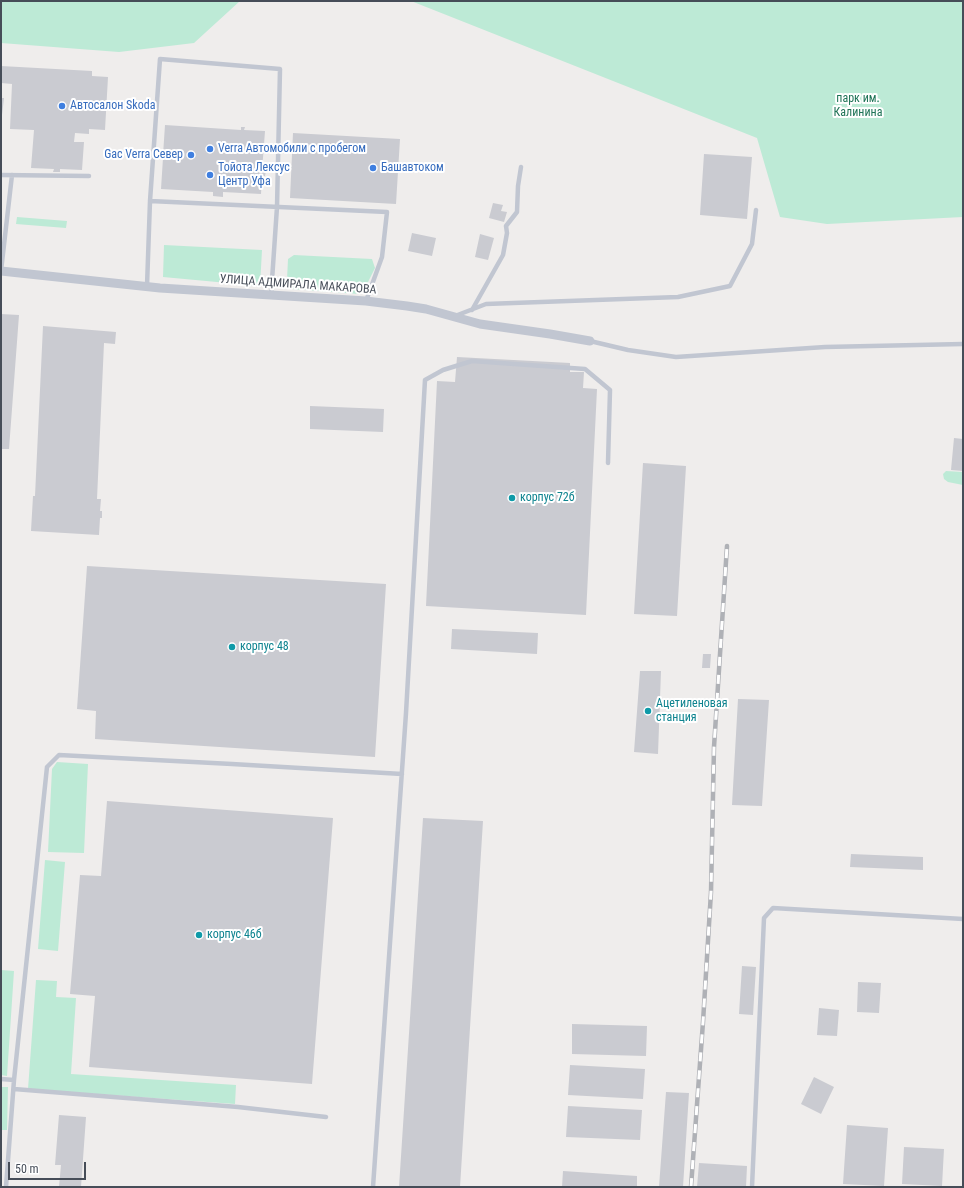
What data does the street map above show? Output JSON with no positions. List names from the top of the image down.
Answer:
{
  "streets": {
    "street": ["УЛИЦА АДМИРАЛА МАКАРОВА"]
  },
  "parks": ["парк им. Калинина"],
  "places": [
    "Автосалон Skoda",
    "Verra Автомобили с пробегом",
    "Gac Verra Север",
    "Башавтоком",
    "Тойота Лексус Центр Уфа",
    "корпус 72б",
    "корпус 48",
    "Ацетиленовая станция",
    "корпус 46б"
  ],
  "scale_bar": "50 m"
}
